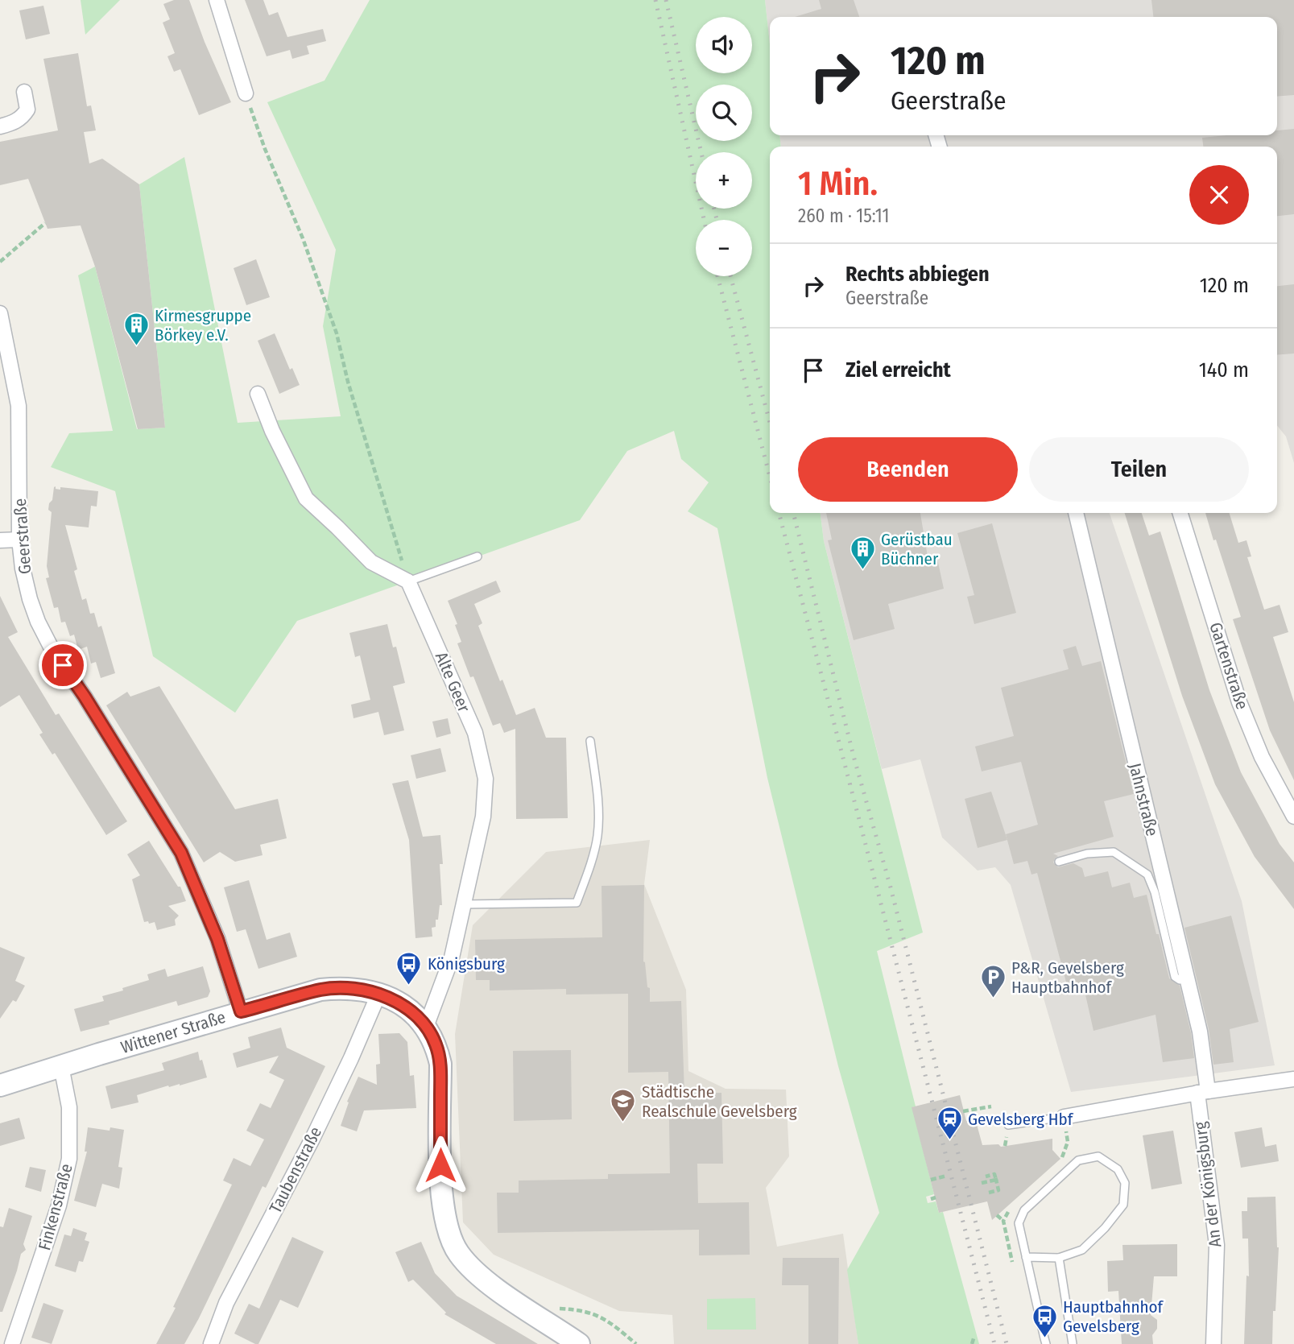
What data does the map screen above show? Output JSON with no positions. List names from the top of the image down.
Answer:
{
  "streets": {
    "main road": ["Wittener Straße"],
    "street": [
      "Geerstraße",
      "Gartenstraße",
      "Alte Geer",
      "Jahnstraße",
      "Taubenstraße",
      "An der Königsburg",
      "Finkenstraße"
    ]
  },
  "crossings": [
    ["Geerstraße", "Wittener Straße"],
    ["Alte Geer", "Wittener Straße"],
    ["Jahnstraße", "An der Königsburg"],
    ["Wittener Straße", "Taubenstraße"],
    ["Wittener Straße", "Finkenstraße"]
  ],
  "places": {
    "building": ["Kirmesgruppe Börkey e.V.", "Gerüstbau Büchner"],
    "bus stop": ["Königsburg", "Hauptbahnhof Gevelsberg"],
    "parking": ["P&R, Gevelsberg Hauptbahnhof"],
    "school or university": ["Städtische Realschule Gevelsberg"],
    "station": ["Gevelsberg Hbf"]
  },
  "page": {
    "map_buttons": ["+", "−"],
    "turn": ["120 m", "Geerstraße"],
    "heading": ["1 Min.", "260 m · 15:11"],
    "list": [
      {
        "name": "Rechts abbiegen",
        "note": "Geerstraße",
        "value": "120 m"
      },
      {
        "name": "Ziel erreicht",
        "value": "140 m"
      }
    ],
    "buttons": ["Beenden", "Teilen"]
  }
}
